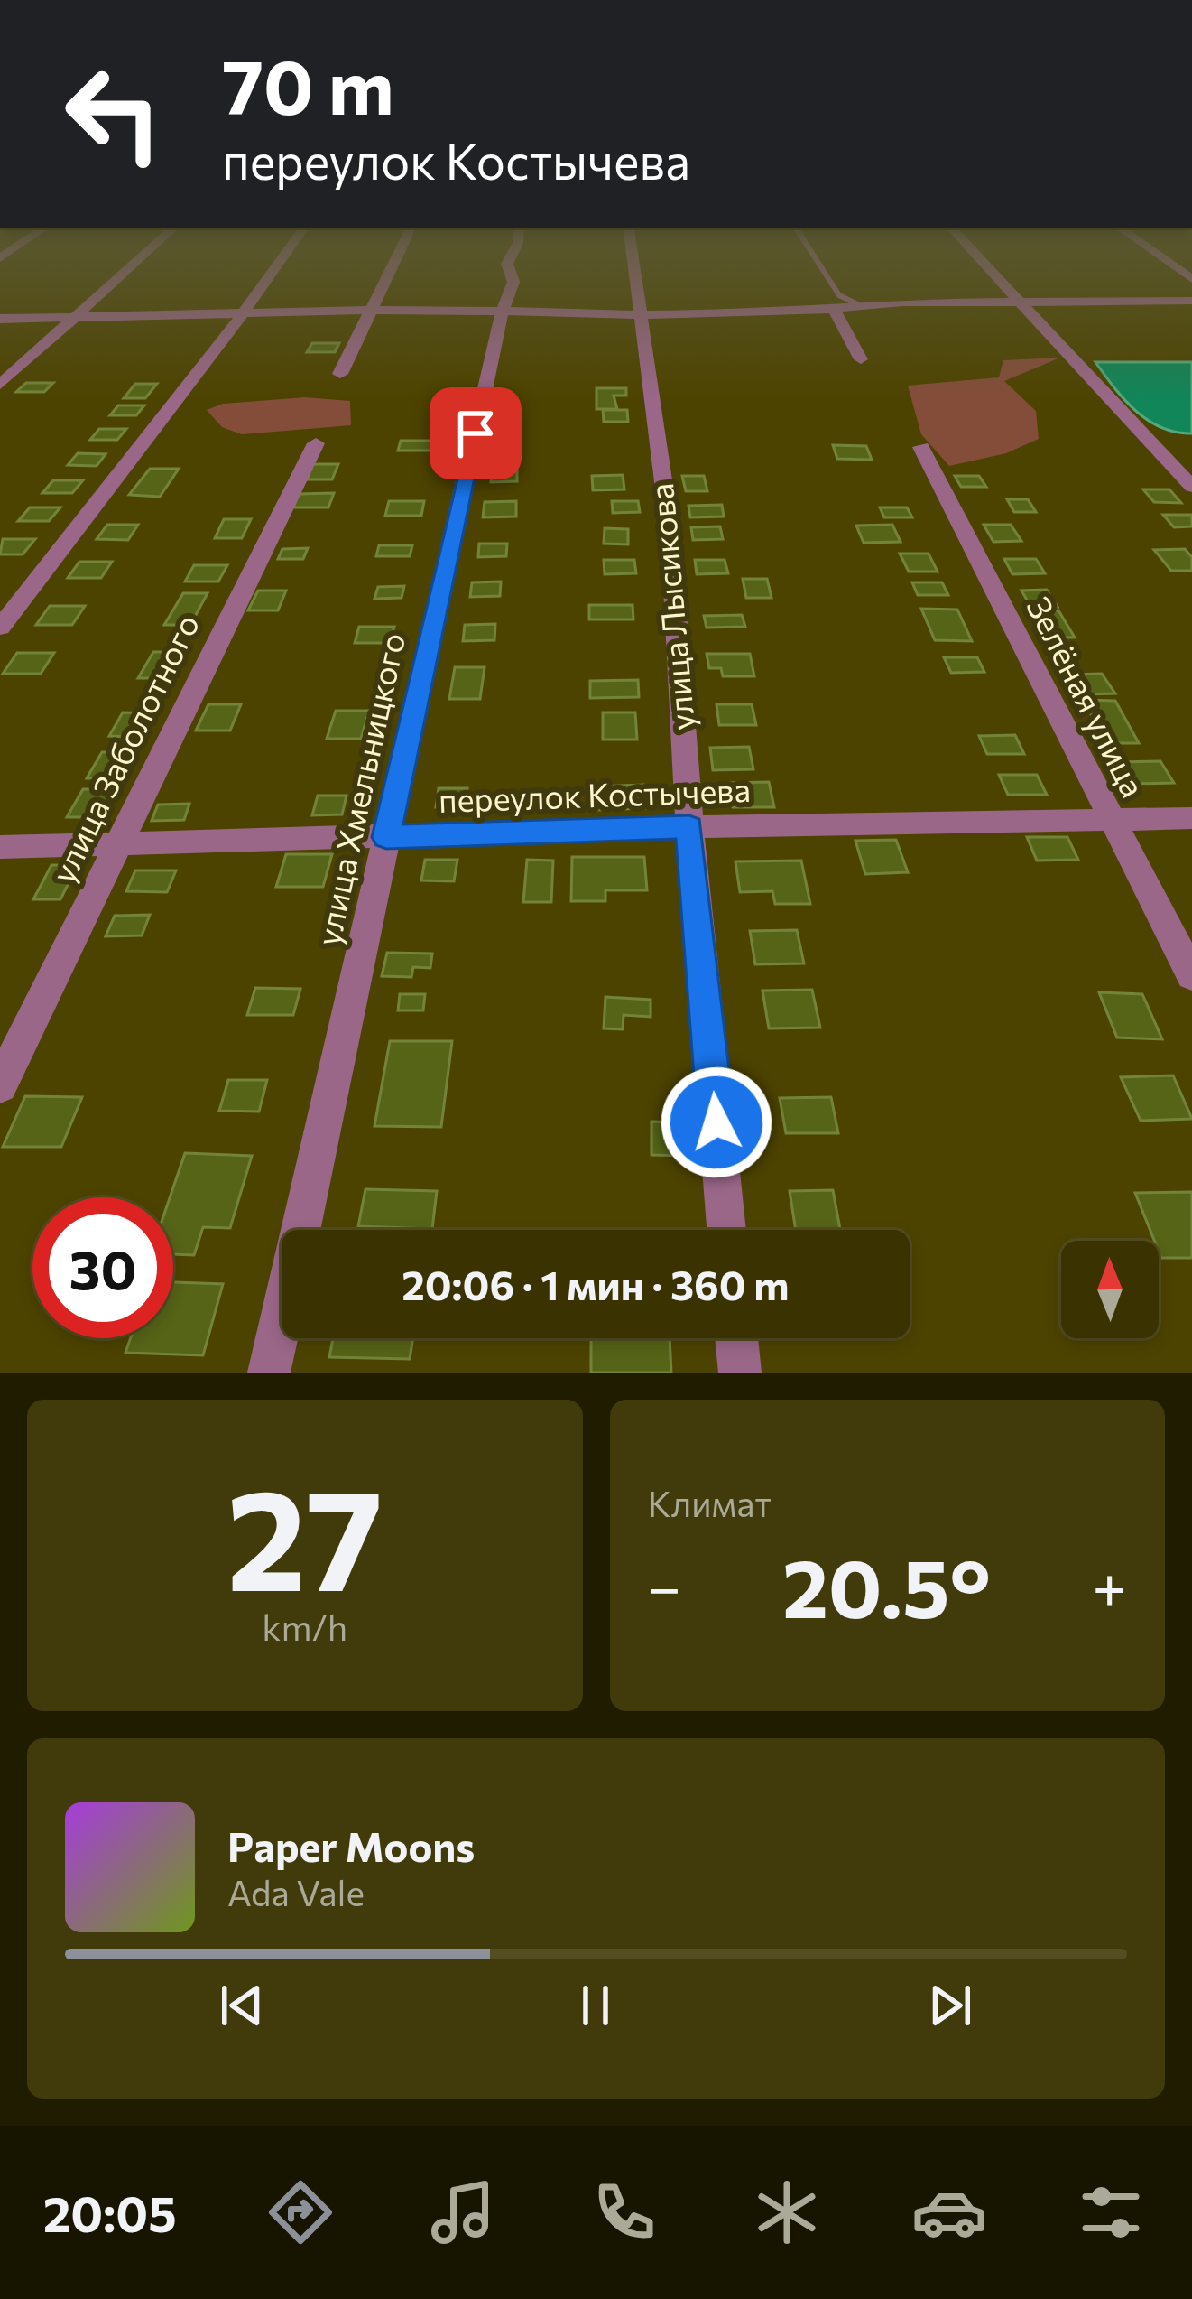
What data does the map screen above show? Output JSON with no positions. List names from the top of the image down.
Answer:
{
  "streets": {
    "street": [
      "улица Лысикова",
      "Зелёная улица",
      "улица Заболотного",
      "улица Хмельницкого",
      "переулок Костычева"
    ]
  },
  "crossings": [
    ["улица Лысикова", "переулок Костычева"],
    ["Зелёная улица", "переулок Костычева"],
    ["улица Заболотного", "переулок Костычева"],
    ["улица Хмельницкого", "переулок Костычева"]
  ],
  "north": "top",
  "page": {
    "turn": ["70 m", "переулок Костычева"],
    "limit": "30",
    "trip": "20:06 · 1 мин · 360 m",
    "tile": [
      ["27", "km/h"],
      "Климат"
    ],
    "heat": ["−", "20.5°", "+"],
    "song": ["Paper Moons", "Ada Vale"],
    "tabs": "20:05"
  }
}
